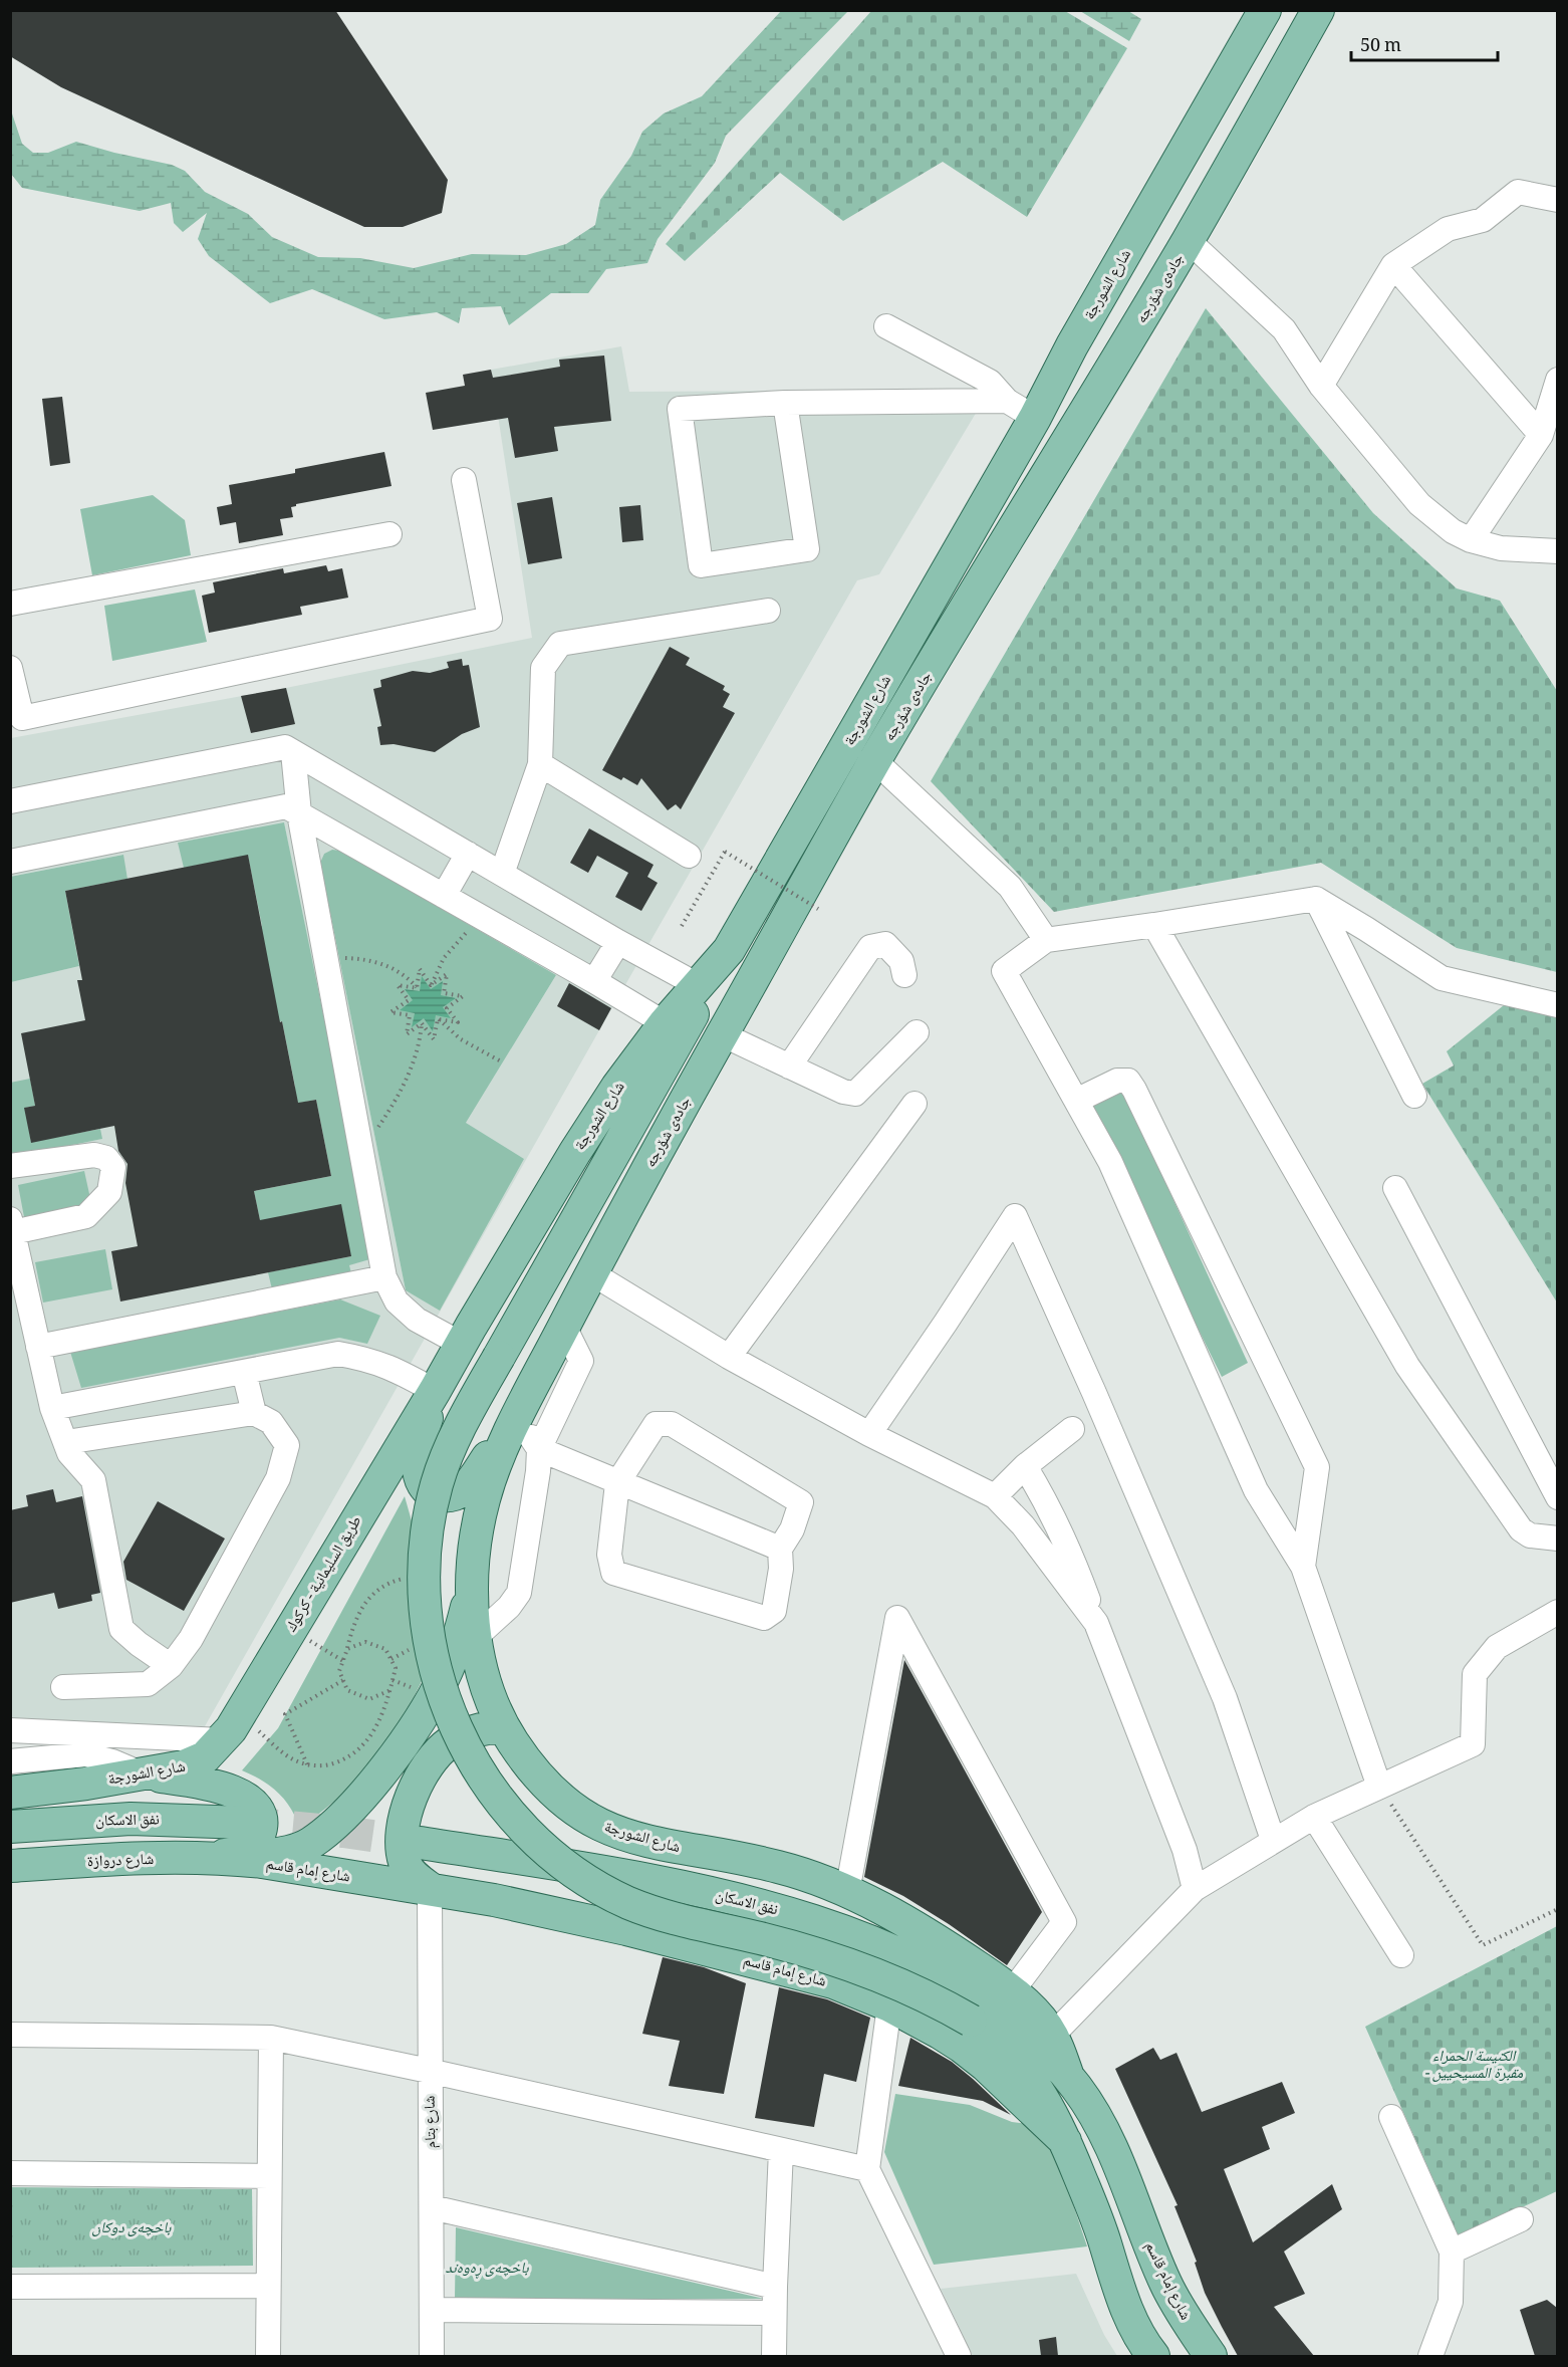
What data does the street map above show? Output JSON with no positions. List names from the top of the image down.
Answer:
{
  "streets": {
    "main road": [
      "شارع الشورجة",
      "جادەی شۆرجە",
      "طريق السليمانية - كركوك",
      "نفق الاسكان",
      "شارع دروازة",
      "شارع إمام قاسم"
    ],
    "street": ["شارع بتام"]
  },
  "crossings": [
    ["شارع الشورجة", "جادەی شۆرجە"],
    ["شارع الشورجة", "طريق السليمانية - كركوك"],
    ["شارع الشورجة", "نفق الاسكان"],
    ["شارع الشورجة", "شارع إمام قاسم"],
    ["شارع دروازة", "شارع إمام قاسم"],
    ["شارع إمام قاسم", "شارع بتام"]
  ],
  "parks": ["الكنيسة الحمراء - مقبرة المسيحيين", "باخچەی دوکان", "باخچەی ڕەوەند"],
  "scale_bar": "50 m"
}
